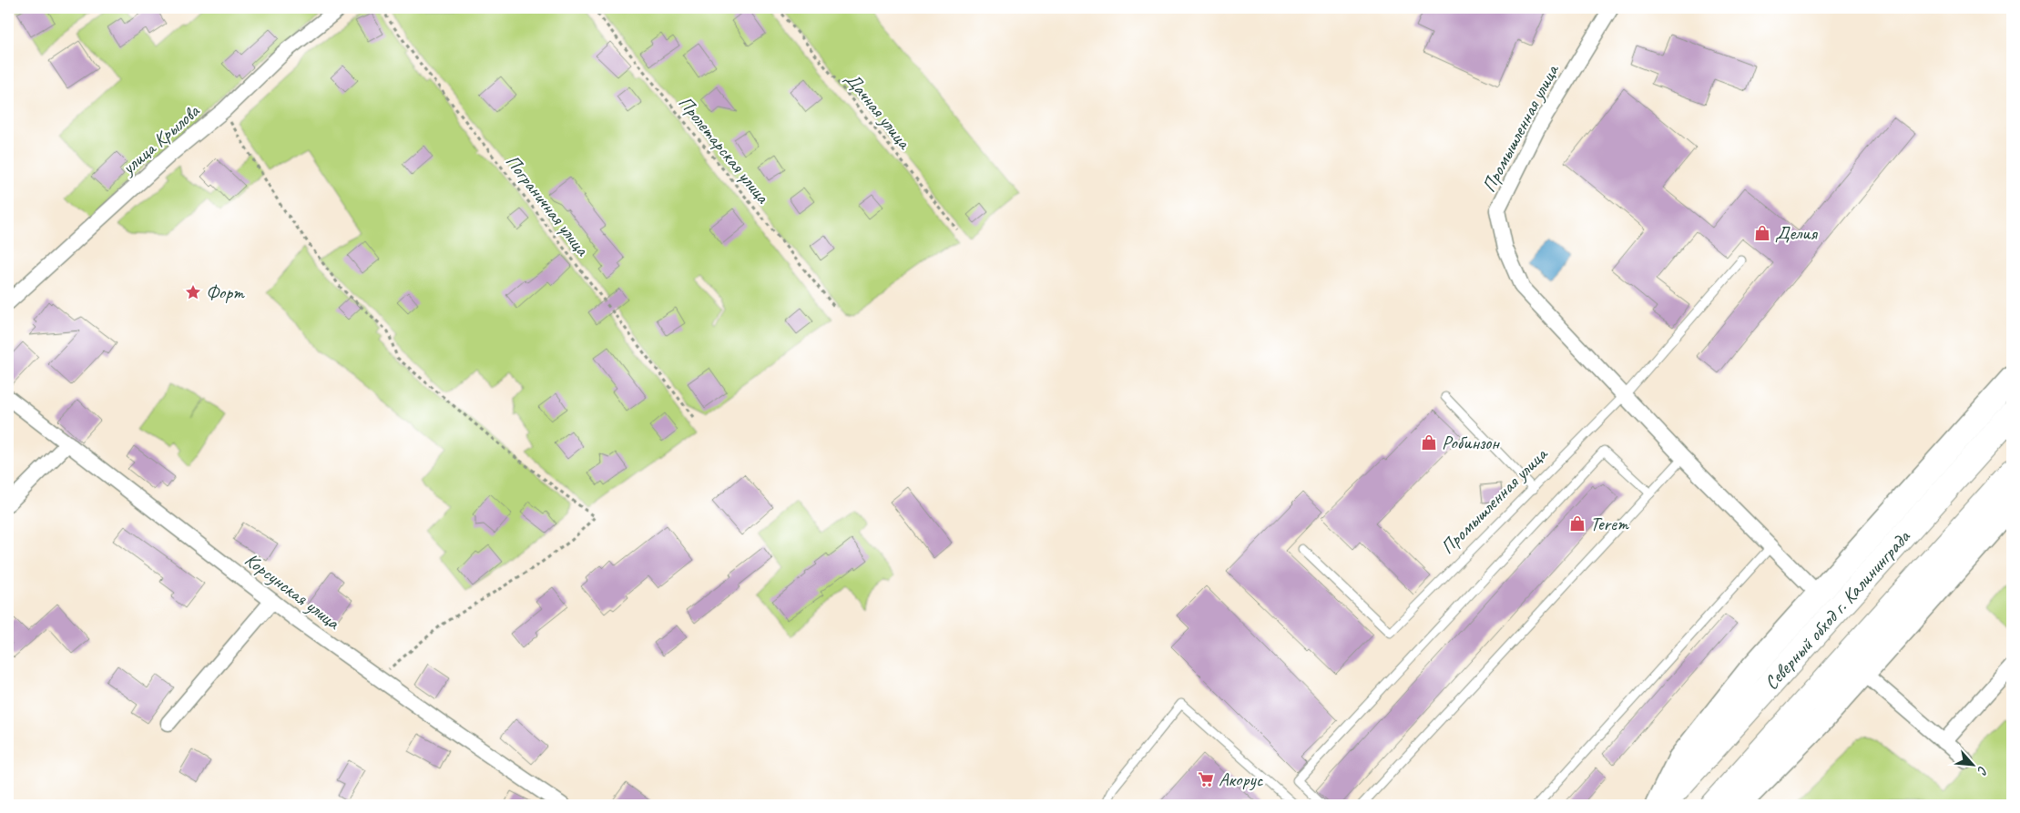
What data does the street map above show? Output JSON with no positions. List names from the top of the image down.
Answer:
{
  "streets": {
    "highway": ["Северный обход г. Калининграда"],
    "street": ["Промышленная улица", "улица Крылова", "Корсунская улица"],
    "path": ["Дачная улица", "Пролетарская улица", "Пограничная улица"]
  },
  "places": {
    "shop": ["Делия", "Робинзон", "Terem"],
    "place": ["Форт"],
    "supermarket": ["Акорус"]
  },
  "north": "bottom right"
}
